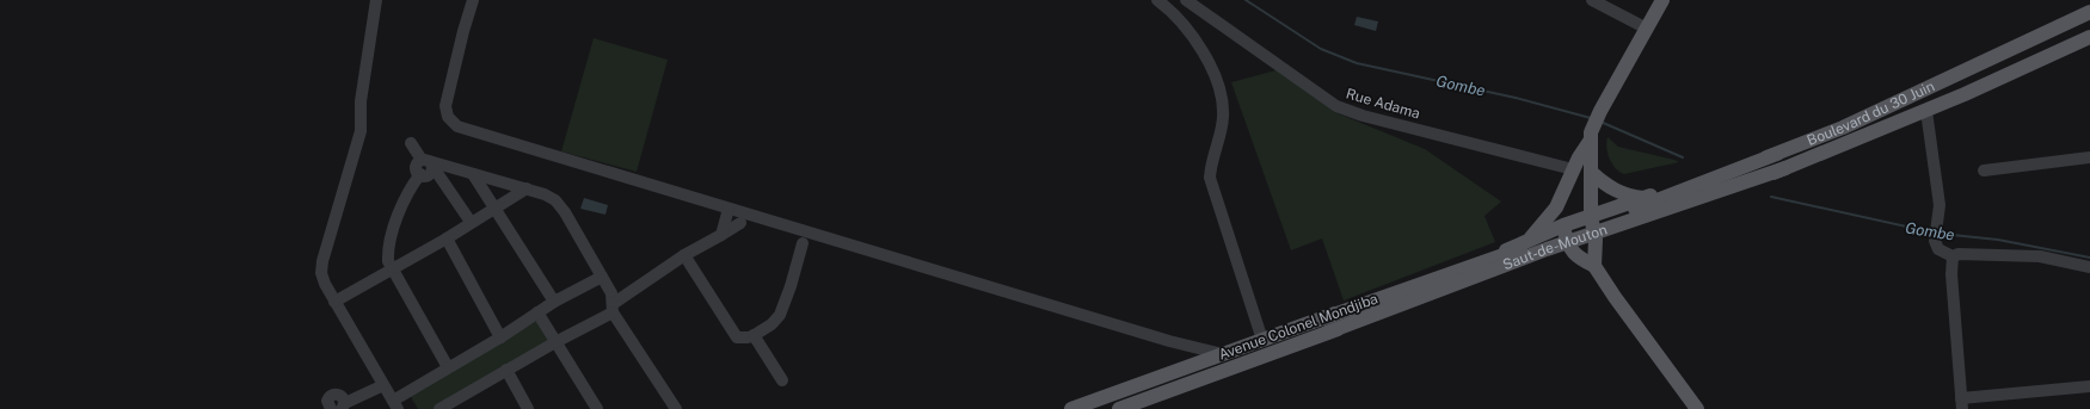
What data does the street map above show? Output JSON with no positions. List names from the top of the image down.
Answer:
{
  "streets": {
    "main road": ["Boulevard du 30 Juin", "Saut-de-Mouton", "Avenue Colonel Mondjiba"],
    "street": ["Rue Adama"]
  },
  "crossings": [
    ["Boulevard du 30 Juin", "Saut-de-Mouton"],
    ["Boulevard du 30 Juin", "Avenue Colonel Mondjiba"],
    ["Saut-de-Mouton", "Avenue Colonel Mondjiba"]
  ],
  "water": ["Gombe"]
}
